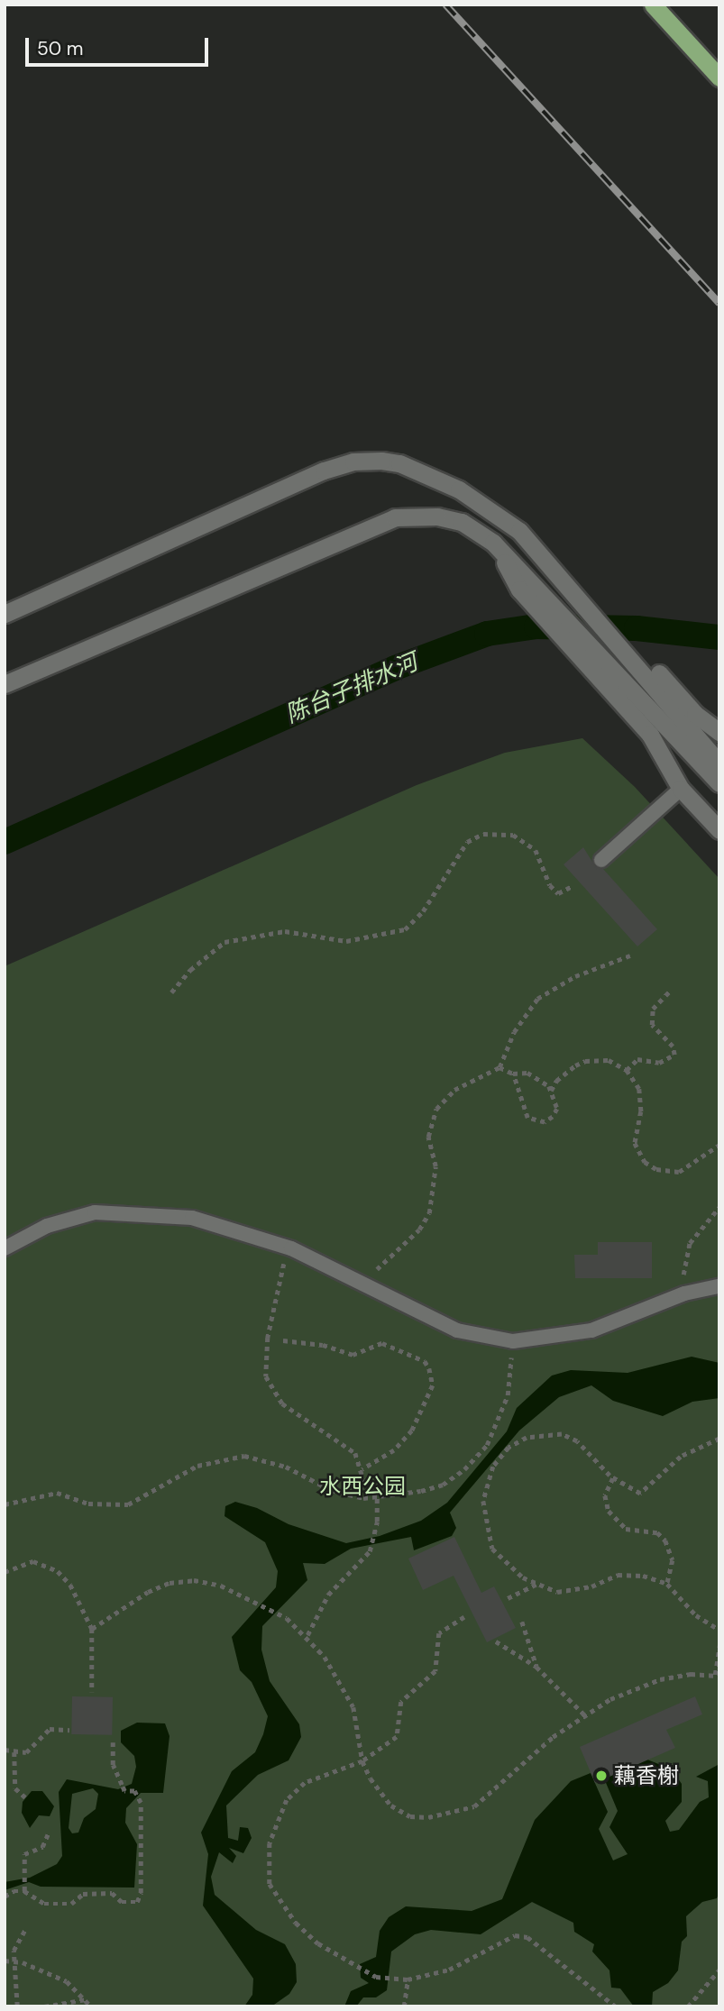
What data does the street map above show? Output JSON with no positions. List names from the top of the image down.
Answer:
{
  "water": ["陈台子排水河"],
  "parks": ["水西公园"],
  "places": ["藕香榭"],
  "scale_bar": "50 m"
}
